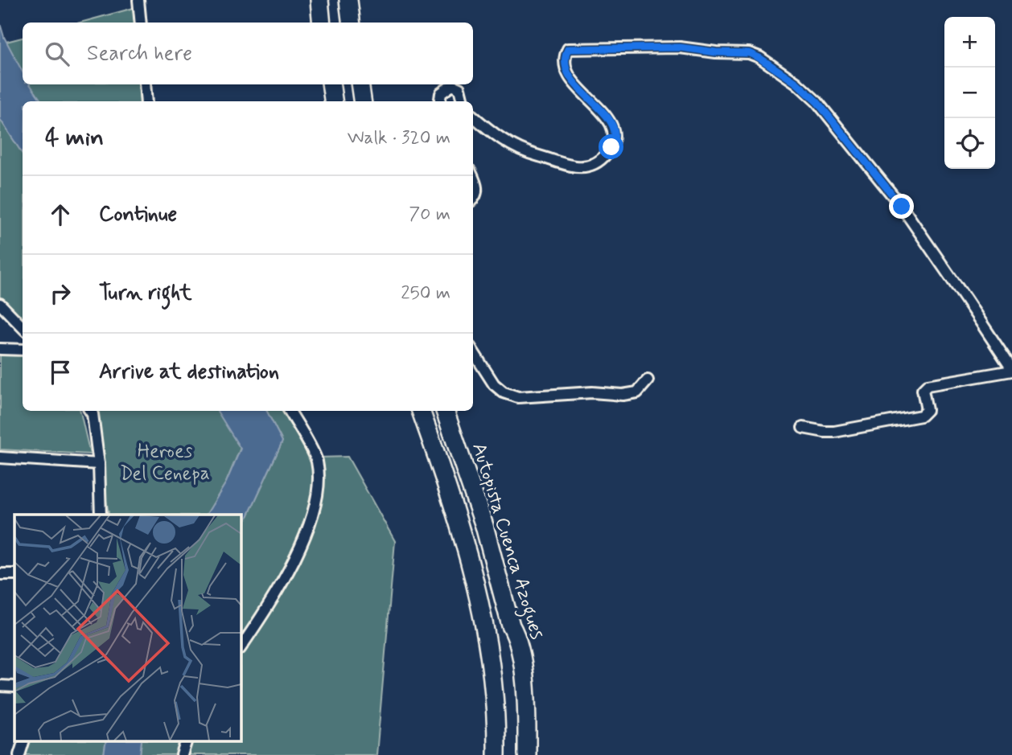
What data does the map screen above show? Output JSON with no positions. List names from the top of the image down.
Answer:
{
  "streets": {
    "highway": ["Autopista Cuenca Azogues"]
  },
  "parks": ["Heroes Del Cenepa"],
  "page": {
    "map_buttons": ["+", "−"],
    "search": "Search here",
    "heading": ["4 min", "Walk · 320 m"],
    "list": [
      ["Continue", "70 m"],
      ["Turn right", "250 m"],
      "Arrive at destination"
    ]
  }
}
